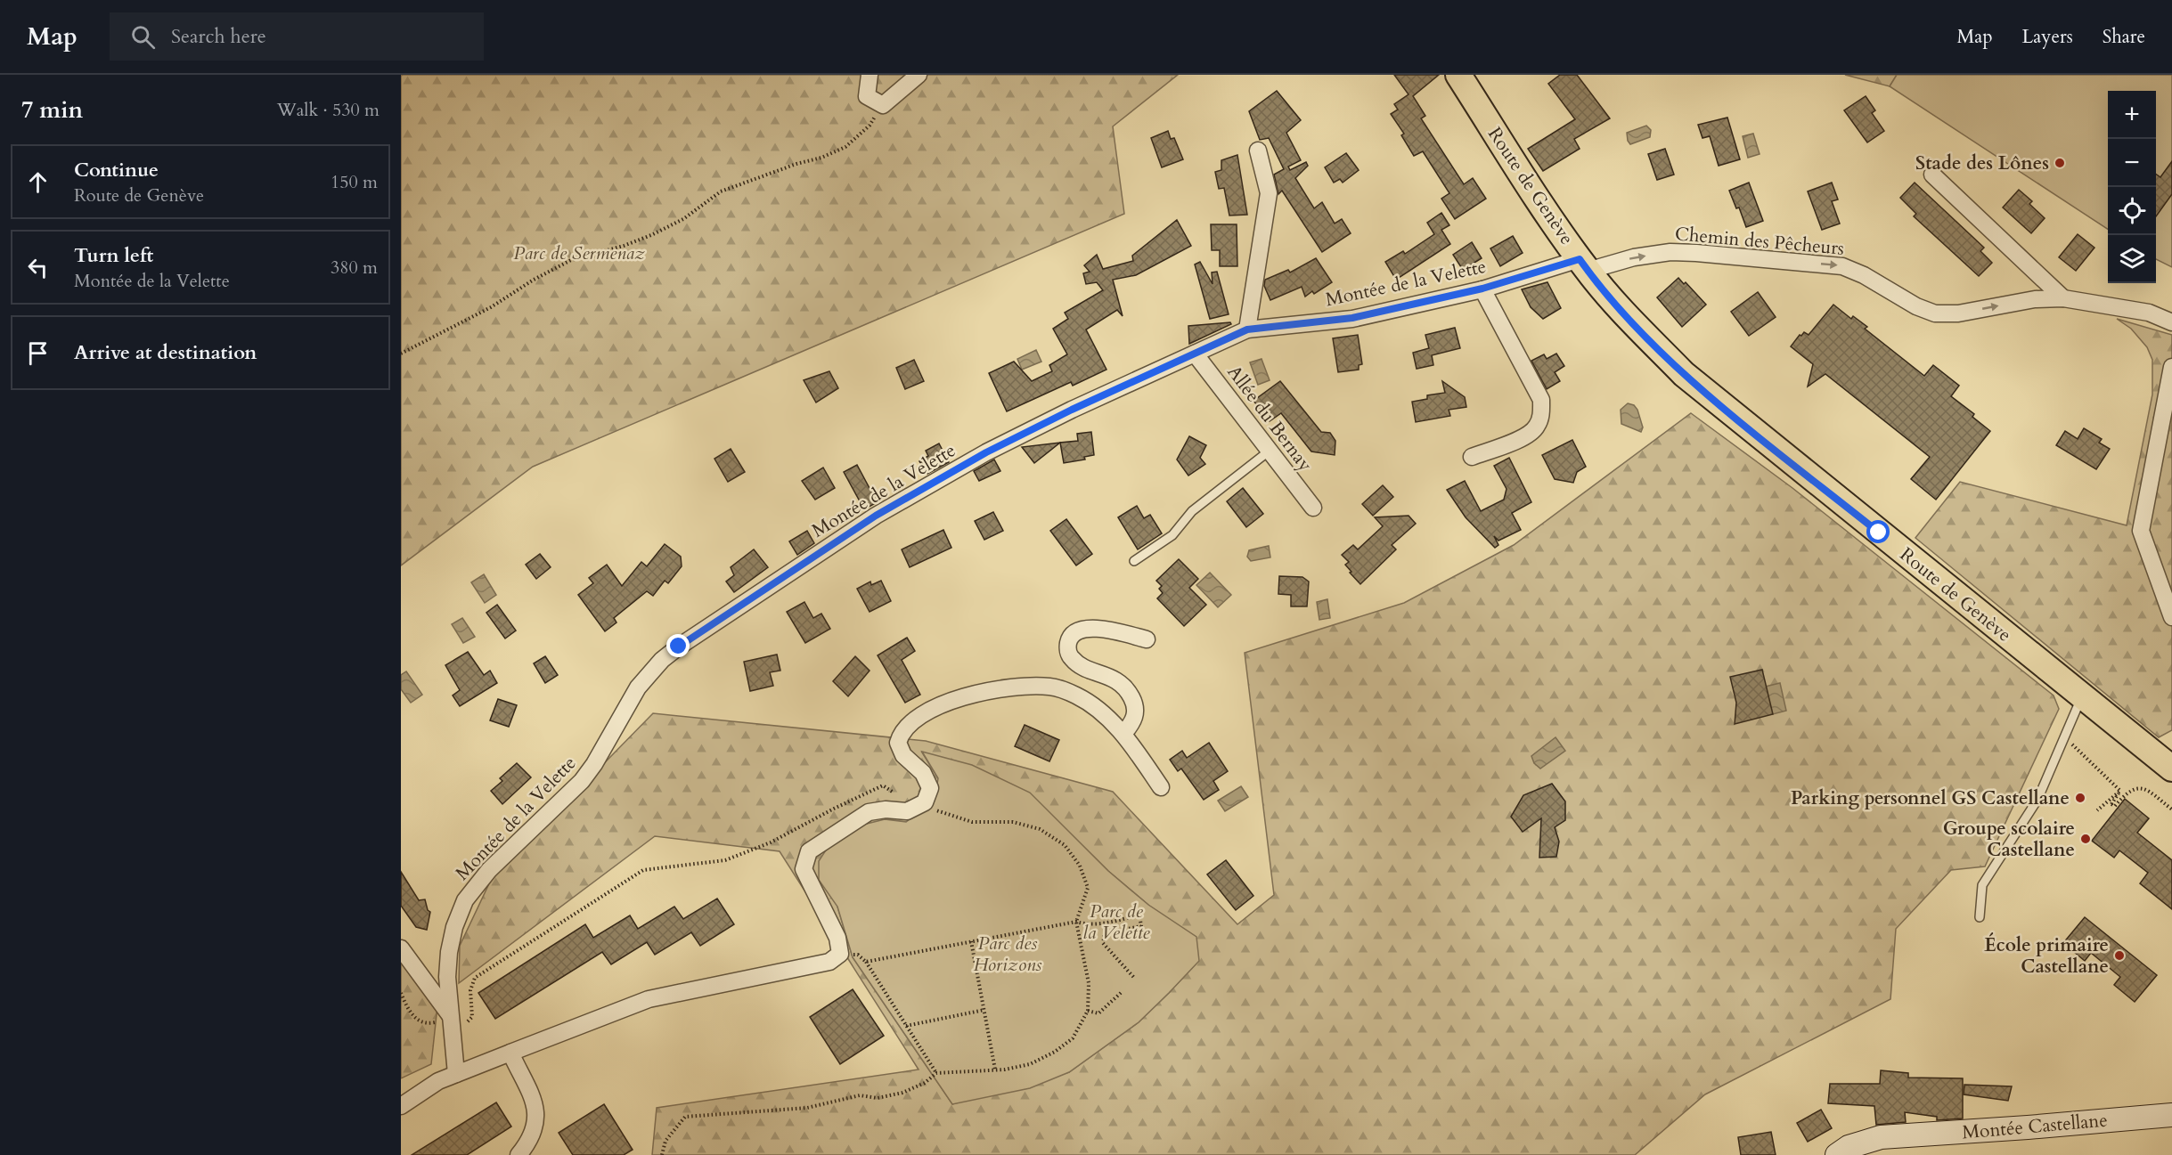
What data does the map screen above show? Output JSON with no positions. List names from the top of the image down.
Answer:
{
  "streets": {
    "main road": ["Route de Genève"],
    "street": [
      "Chemin des Pêcheurs",
      "Montée de la Velette",
      "Allée du Bernay",
      "Montée Castellane"
    ]
  },
  "crossings": [
    ["Route de Genève", "Chemin des Pêcheurs"],
    ["Route de Genève", "Montée de la Velette"],
    ["Chemin des Pêcheurs", "Montée de la Velette"],
    ["Montée de la Velette", "Allée du Bernay"]
  ],
  "one_way": ["Chemin des Pêcheurs"],
  "parks": ["Parc de Sermenaz", "Parc de la Velette", "Parc des Horizons"],
  "places": [
    "Stade des Lônes",
    "Parking personnel GS Castellane",
    "Groupe scolaire Castellane",
    "École primaire Castellane"
  ],
  "page": {
    "header": "Map",
    "search": "Search here",
    "nav": ["Map", "Layers", "Share"],
    "heading": ["7 min", "Walk · 530 m"],
    "map_buttons": ["+", "−"],
    "list": [
      ["Continue", "Route de Genève", "150 m"],
      ["Turn left", "Montée de la Velette", "380 m"],
      "Arrive at destination"
    ]
  }
}
